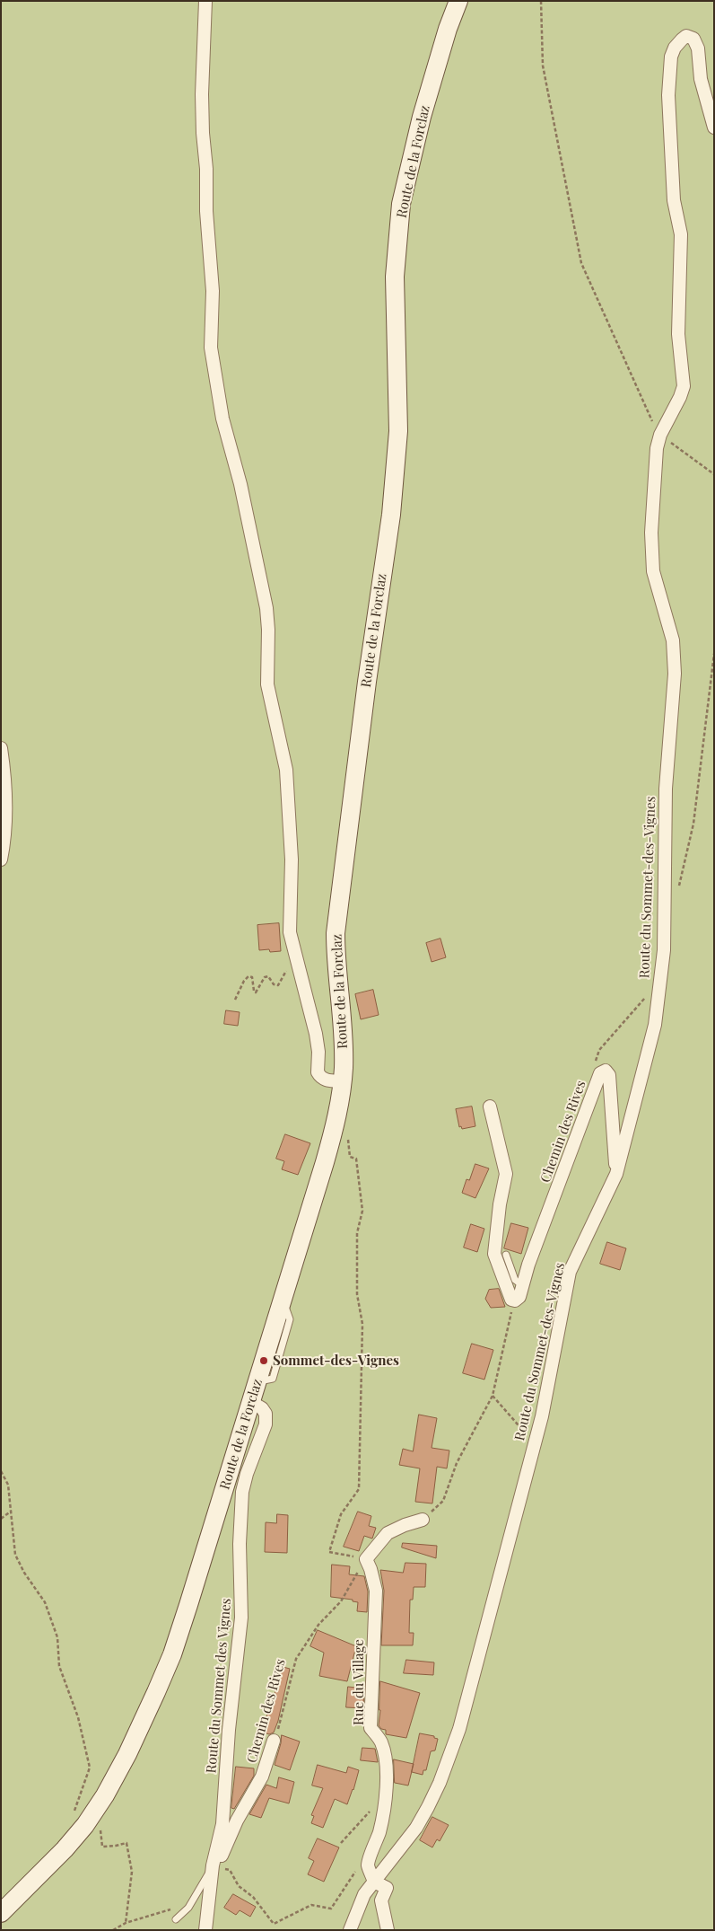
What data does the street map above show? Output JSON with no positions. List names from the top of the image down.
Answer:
{
  "streets": {
    "main road": ["Route de la Forclaz"],
    "street": [
      "Route du Sommet-des-Vignes",
      "Chemin des Rives",
      "Rue du Village",
      "Route du Sommet des Vignes"
    ]
  },
  "crossings": [
    ["Route de la Forclaz", "Route du Sommet des Vignes"],
    ["Route du Sommet-des-Vignes", "Chemin des Rives"],
    ["Route du Sommet-des-Vignes", "Rue du Village"],
    ["Chemin des Rives", "Rue du Village"],
    ["Chemin des Rives", "Route du Sommet des Vignes"]
  ],
  "places": ["Sommet-des-Vignes"]
}
